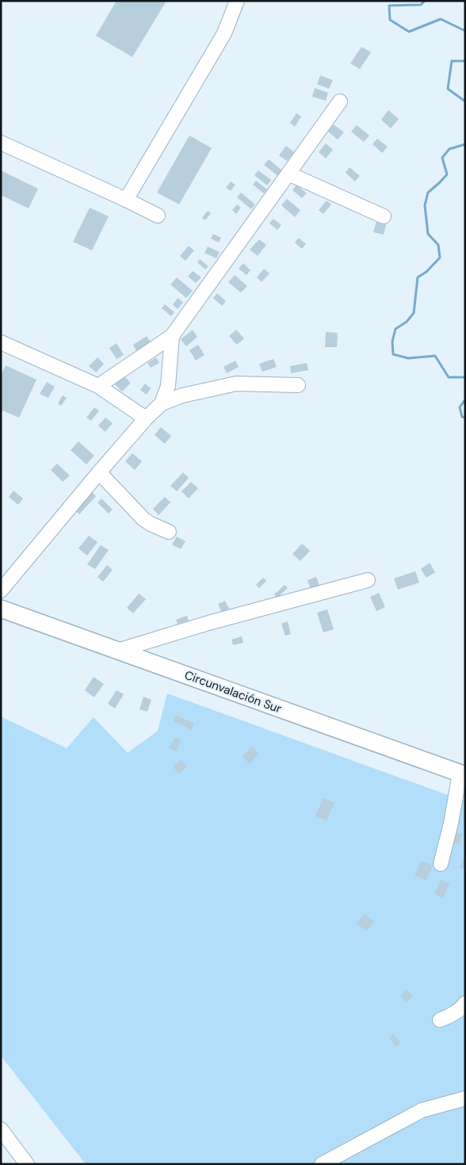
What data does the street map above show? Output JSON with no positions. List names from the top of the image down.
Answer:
{
  "streets": {
    "main road": ["Circunvalación Sur"]
  }
}
